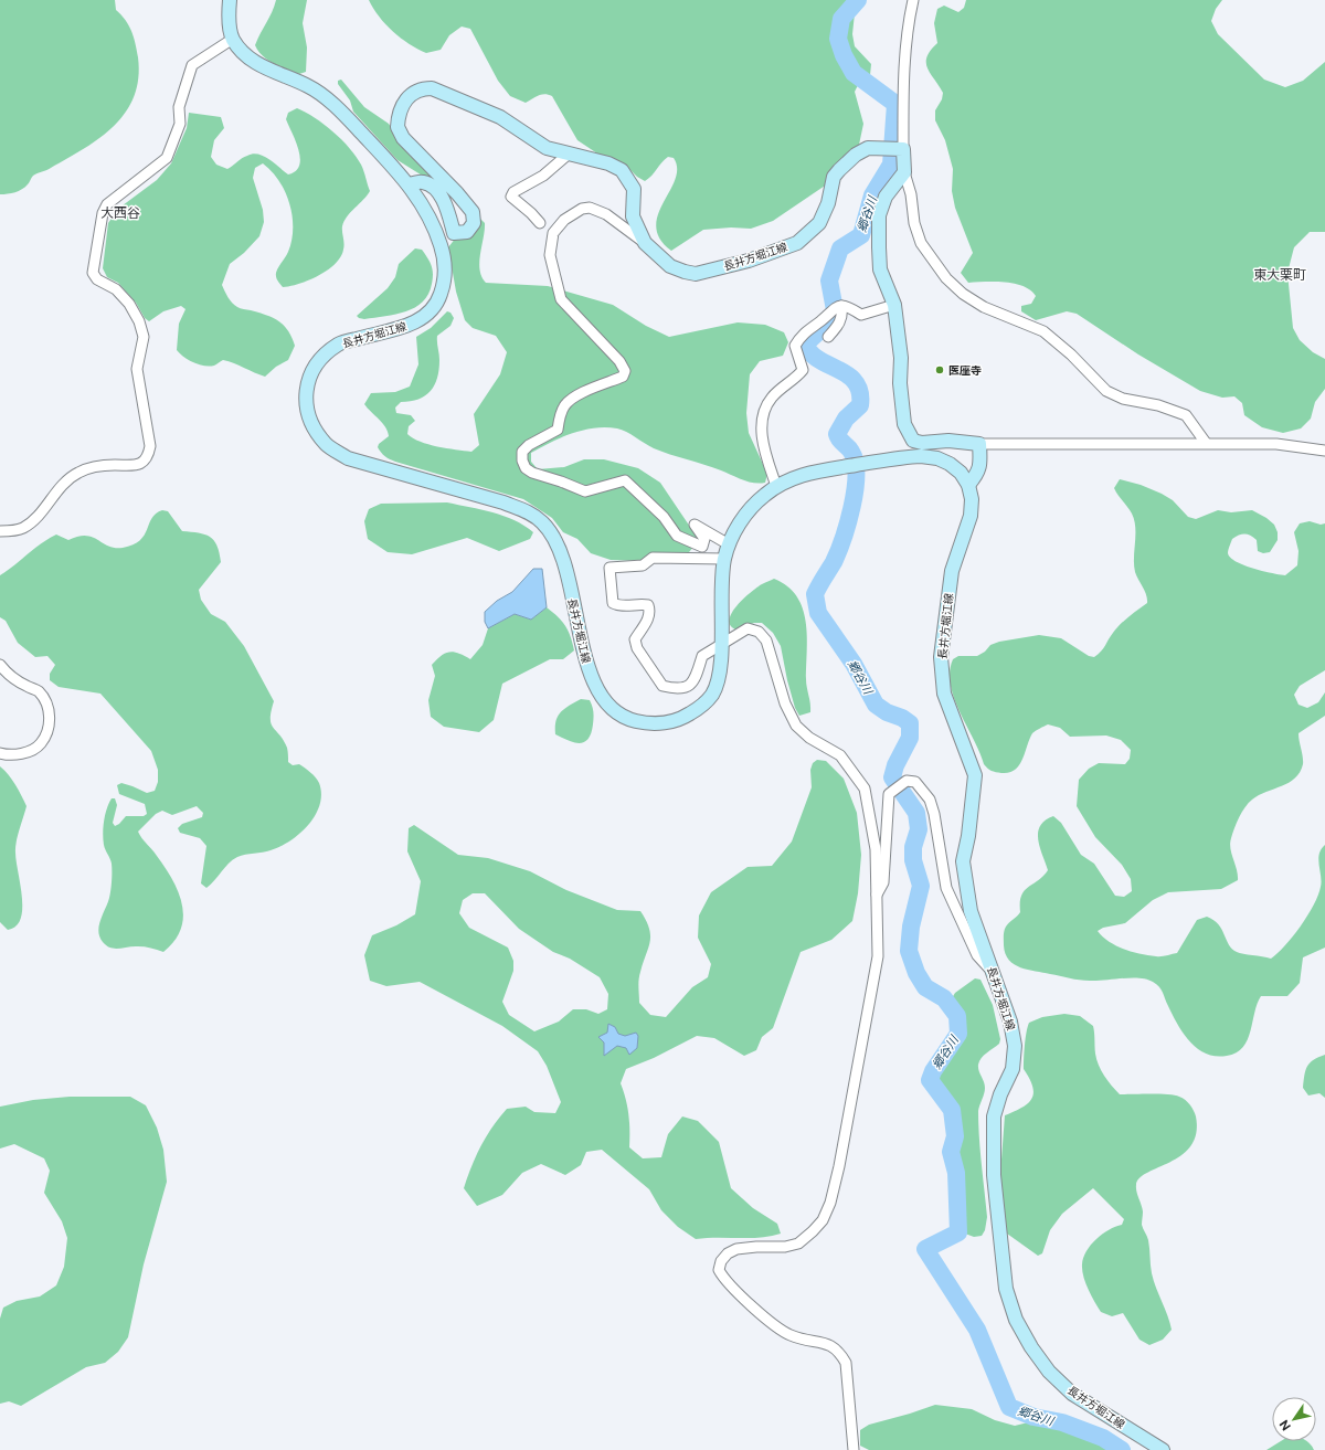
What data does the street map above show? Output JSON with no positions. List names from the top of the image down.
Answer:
{
  "streets": {
    "main road": ["長井方堀江線"]
  },
  "districts": ["大西谷", "東大栗町"],
  "water": ["郷谷川"],
  "places": ["医座寺"],
  "north": "bottom left"
}
